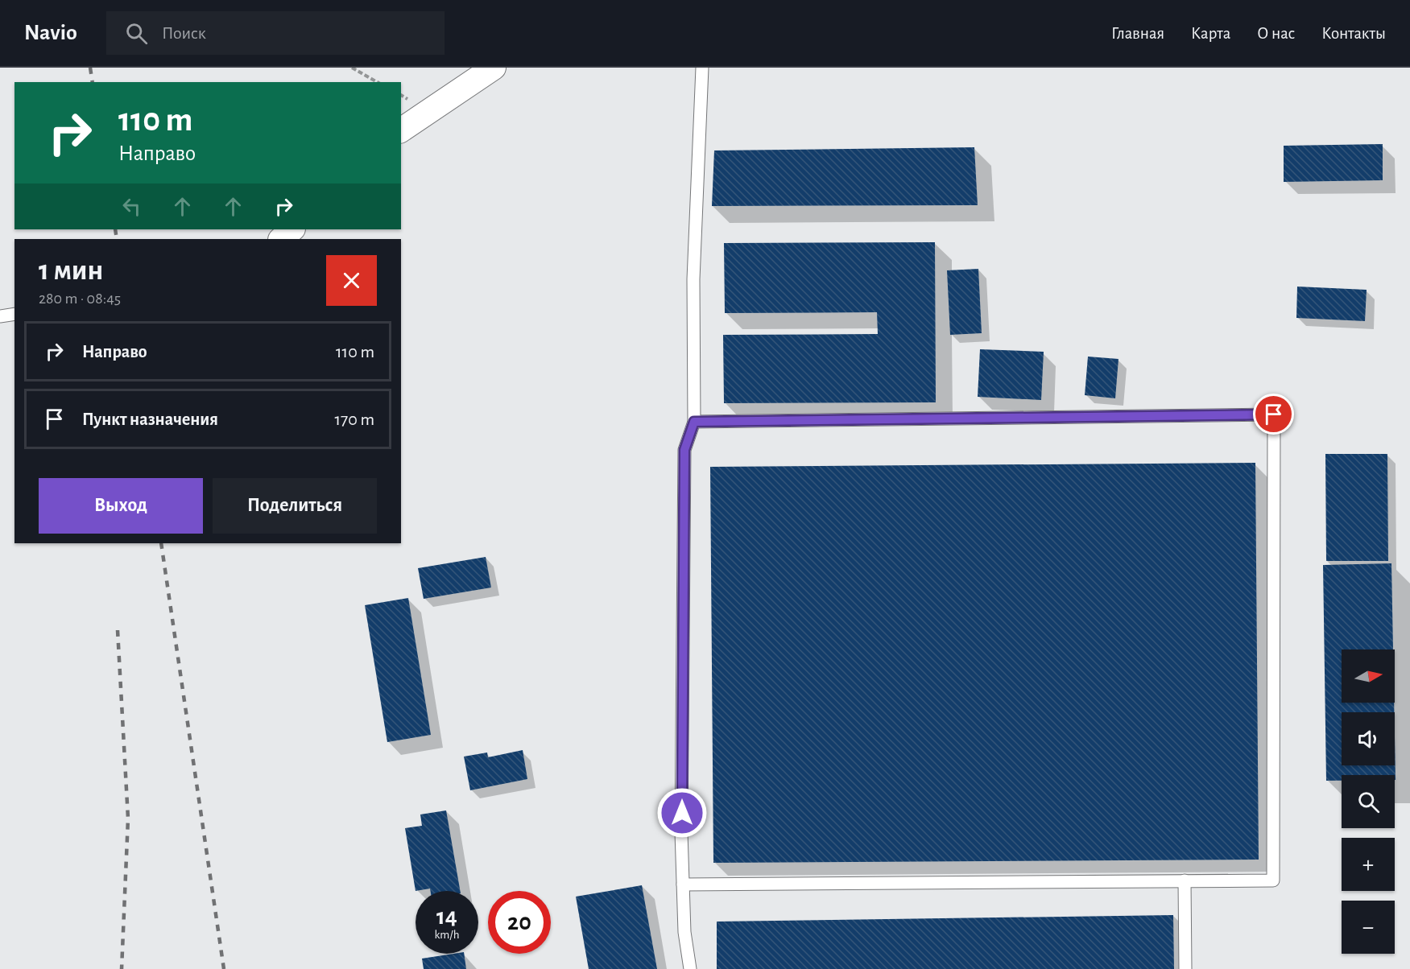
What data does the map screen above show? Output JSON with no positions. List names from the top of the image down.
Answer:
{
  "north": "right",
  "page": {
    "header": "Navio",
    "search": "Поиск",
    "nav": [
      "Главная",
      "Карта",
      "О нас",
      "Контакты"
    ],
    "turn": ["110 m", "Направо"],
    "heading": ["1 мин", "280 m · 08:45"],
    "list": [
      {
        "name": "Направо",
        "value": "110 m"
      },
      {
        "name": "Пункт назначения",
        "value": "170 m"
      }
    ],
    "buttons": ["Выход", "Поделиться"],
    "map_buttons": ["+", "−"],
    "speed": "14 km/h",
    "limit": "20"
  }
}
